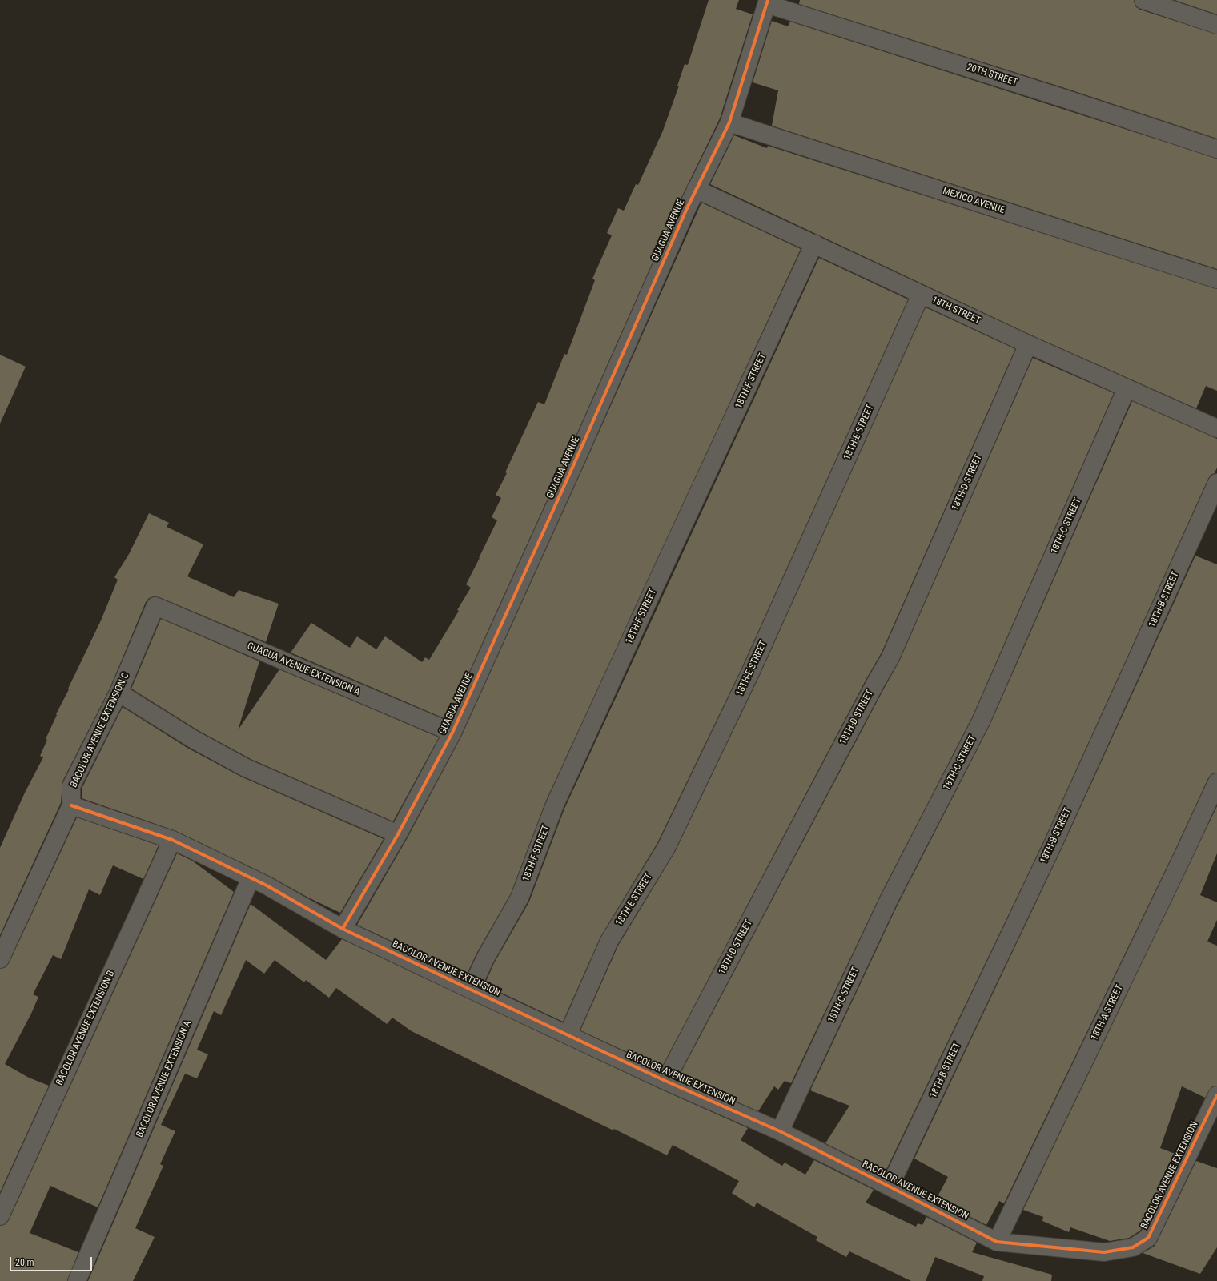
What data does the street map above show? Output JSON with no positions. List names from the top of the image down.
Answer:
{
  "streets": {
    "street": [
      "20TH STREET",
      "MEXICO AVENUE",
      "GUAGUA AVENUE",
      "18TH STREET",
      "18TH-F STREET",
      "18TH-E STREET",
      "18TH-D STREET",
      "18TH-C STREET",
      "18TH-B STREET",
      "GUAGUA AVENUE EXTENSION A",
      "BACOLOR AVENUE EXTENSION C",
      "BACOLOR AVENUE EXTENSION",
      "18TH-A STREET",
      "BACOLOR AVENUE EXTENSION B",
      "BACOLOR AVENUE EXTENSION A"
    ]
  },
  "crossings": [
    ["20TH STREET", "GUAGUA AVENUE"],
    ["MEXICO AVENUE", "GUAGUA AVENUE"],
    ["GUAGUA AVENUE", "18TH STREET"],
    ["GUAGUA AVENUE", "GUAGUA AVENUE EXTENSION A"],
    ["GUAGUA AVENUE", "BACOLOR AVENUE EXTENSION"],
    ["18TH STREET", "18TH-F STREET"],
    ["18TH STREET", "18TH-E STREET"],
    ["18TH STREET", "18TH-D STREET"],
    ["18TH STREET", "18TH-C STREET"],
    ["18TH-F STREET", "BACOLOR AVENUE EXTENSION"],
    ["18TH-E STREET", "BACOLOR AVENUE EXTENSION"],
    ["18TH-D STREET", "BACOLOR AVENUE EXTENSION"],
    ["18TH-C STREET", "BACOLOR AVENUE EXTENSION"],
    ["18TH-B STREET", "BACOLOR AVENUE EXTENSION"],
    ["GUAGUA AVENUE EXTENSION A", "BACOLOR AVENUE EXTENSION C"],
    ["BACOLOR AVENUE EXTENSION C", "BACOLOR AVENUE EXTENSION"],
    ["BACOLOR AVENUE EXTENSION", "18TH-A STREET"],
    ["BACOLOR AVENUE EXTENSION", "BACOLOR AVENUE EXTENSION B"],
    ["BACOLOR AVENUE EXTENSION", "BACOLOR AVENUE EXTENSION A"]
  ],
  "scale_bar": "20 m"
}
